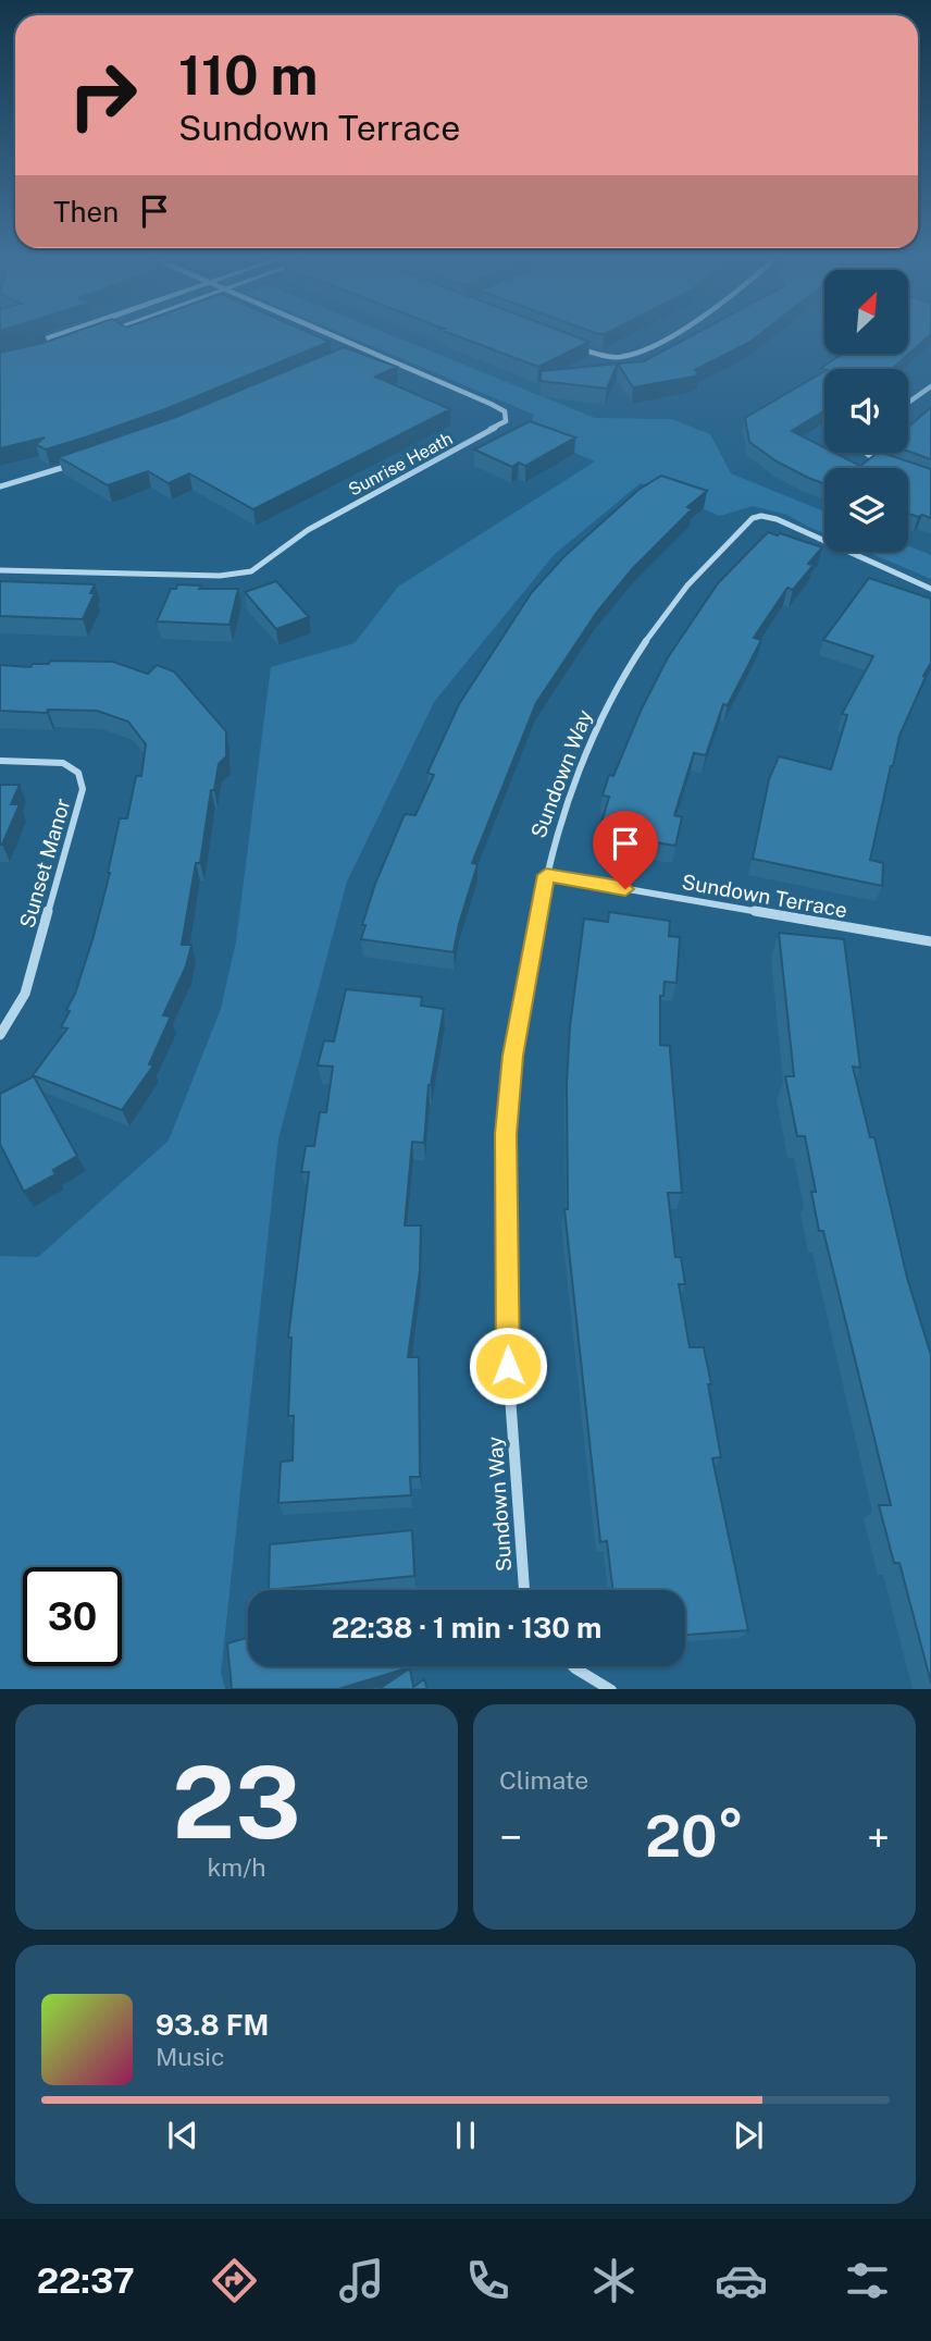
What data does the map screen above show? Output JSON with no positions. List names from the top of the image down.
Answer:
{
  "streets": {
    "street": [
      "Sunrise Heath",
      "Sundown Way",
      "Sunset Manor",
      "Sundown Terrace"
    ]
  },
  "crossings": [
    ["Sundown Way", "Sundown Terrace"]
  ],
  "north": "top right",
  "page": {
    "turn": ["110 m", "Sundown Terrace"],
    "then": "Then",
    "limit": "30",
    "trip": "22:38 · 1 min · 130 m",
    "tile": [
      ["23", "km/h"],
      "Climate"
    ],
    "heat": ["−", "20°", "+"],
    "song": ["93.8 FM", "Music"],
    "tabs": "22:37"
  }
}
